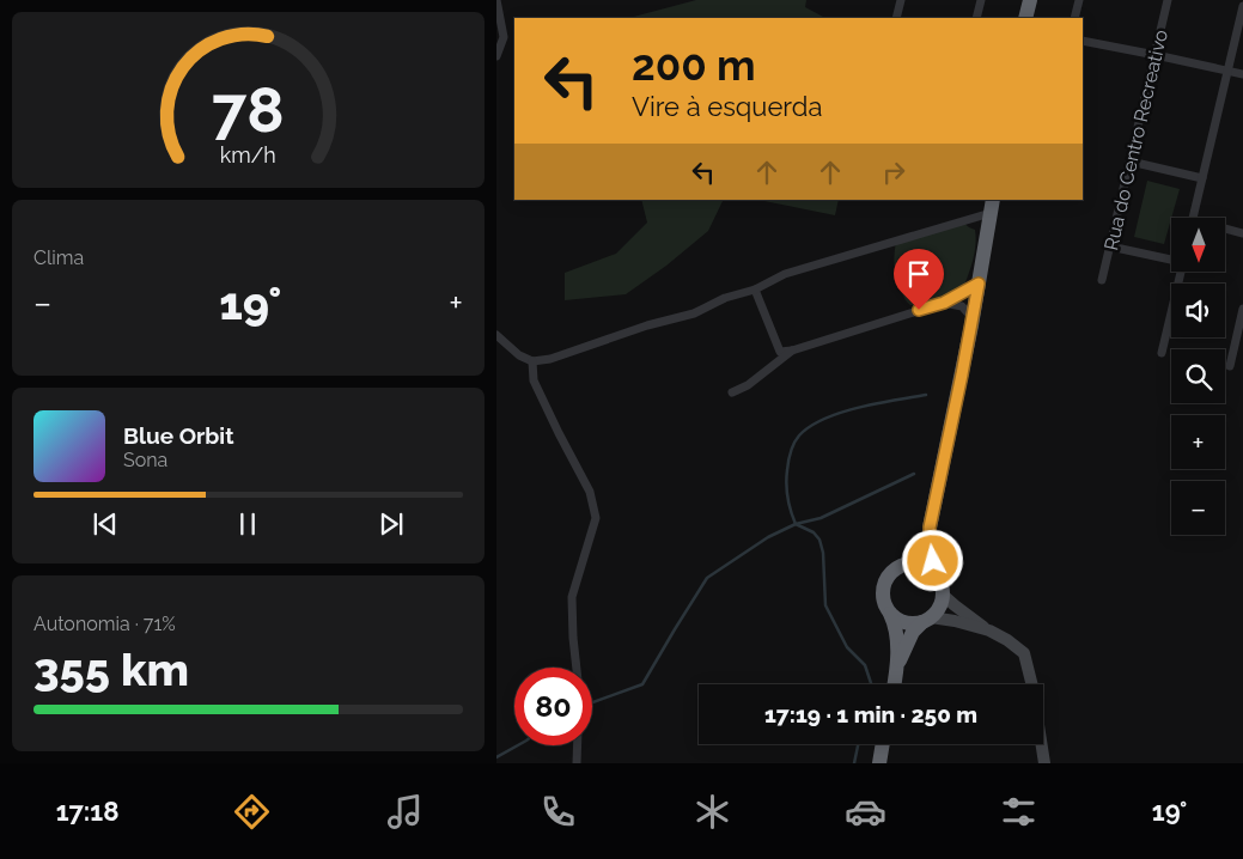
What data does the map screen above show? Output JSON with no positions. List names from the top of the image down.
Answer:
{
  "streets": {
    "street": ["Rua do Centro Recreativo"]
  },
  "north": "bottom",
  "page": {
    "turn": ["200 m", "Vire à esquerda"],
    "tile": [
      "Clima",
      ["Autonomia · 71%", "355 km"]
    ],
    "map_buttons": ["+", "−"],
    "heat": ["−", "19°", "+"],
    "song": ["Blue Orbit", "Sona"],
    "limit": "80",
    "trip": "17:19 · 1 min · 250 m",
    "tabs": ["17:18", "19°"],
    "gauge": ["78", "km/h"]
  }
}
